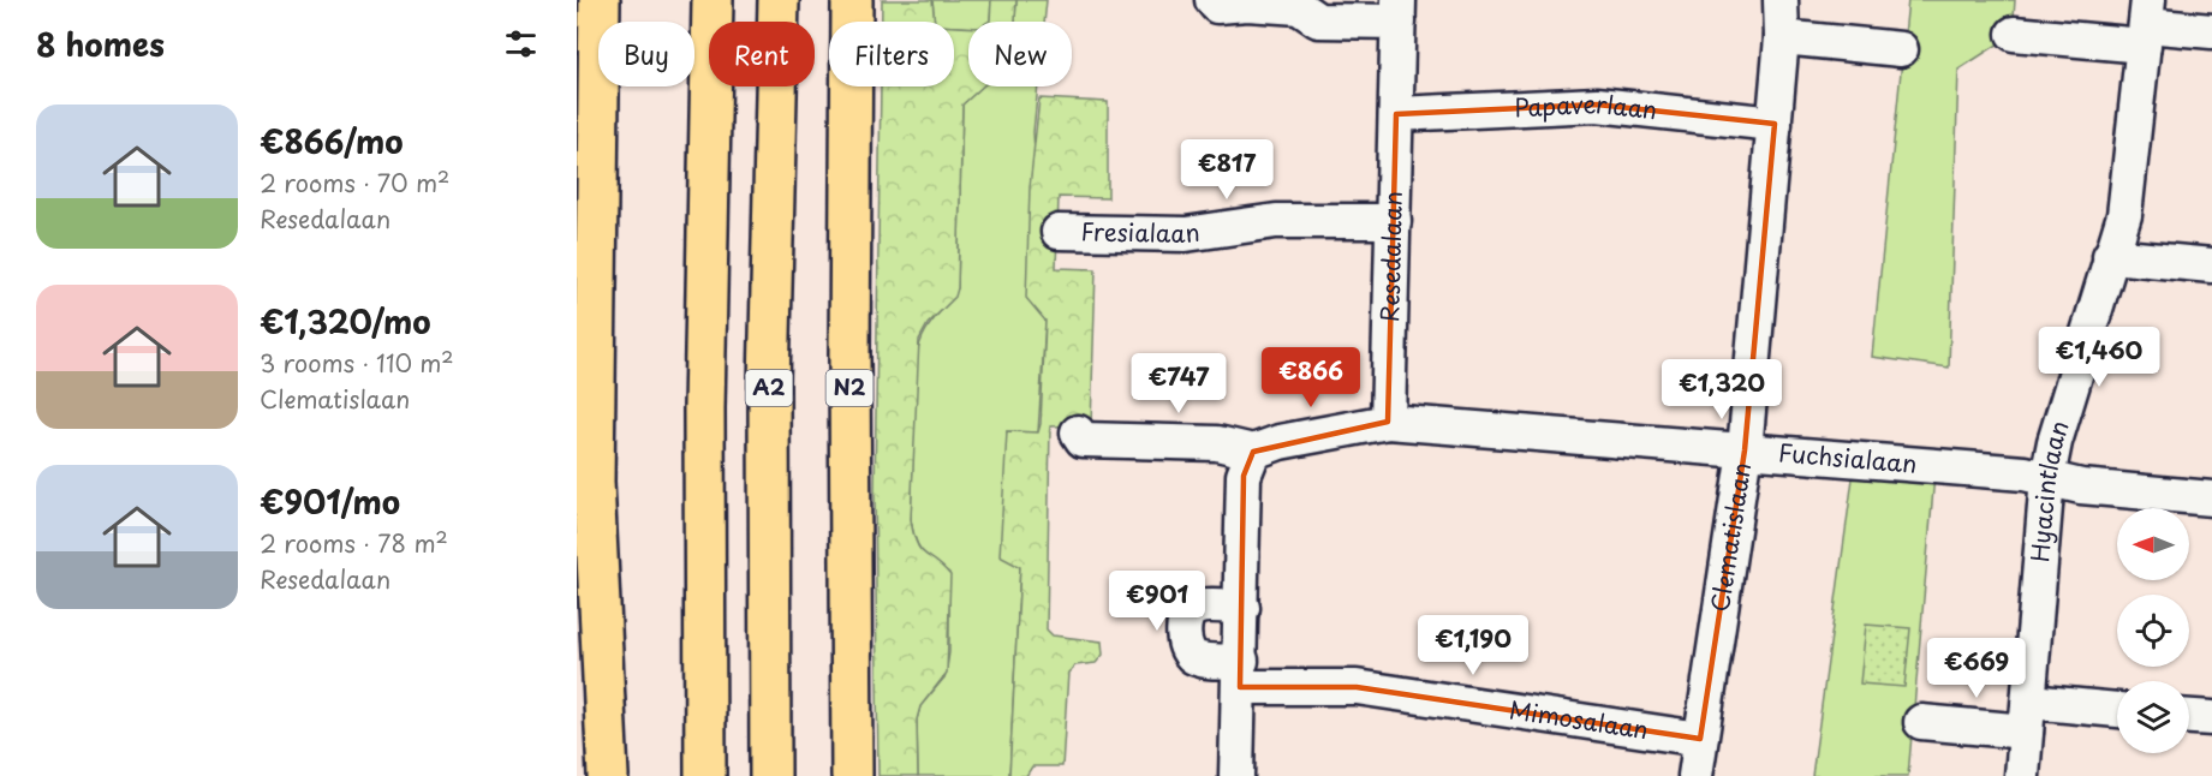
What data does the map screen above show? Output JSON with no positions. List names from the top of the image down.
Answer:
{
  "streets": {
    "highway": ["A2", "N2"],
    "street": [
      "Papaverlaan",
      "Fresialaan",
      "Resedalaan",
      "Fuchsialaan",
      "Hyacintlaan",
      "Clematislaan",
      "Mimosalaan"
    ]
  },
  "crossings": [
    ["Papaverlaan", "Resedalaan"],
    ["Papaverlaan", "Clematislaan"],
    ["Fresialaan", "Resedalaan"],
    ["Resedalaan", "Fuchsialaan"],
    ["Fuchsialaan", "Hyacintlaan"],
    ["Fuchsialaan", "Clematislaan"],
    ["Clematislaan", "Mimosalaan"]
  ],
  "north": "left",
  "page": {
    "heading": "8 homes",
    "chip": [
      "Buy",
      "Rent",
      "Filters",
      "New"
    ],
    "list": [
      {
        "name": "€866/mo",
        "note": "2 rooms · 70 m² · Resedalaan"
      },
      {
        "name": "€1,320/mo",
        "note": "3 rooms · 110 m² · Clematislaan"
      },
      {
        "name": "€901/mo",
        "note": "2 rooms · 78 m² · Resedalaan"
      }
    ],
    "price": [
      "€817",
      "€1,460",
      "€866",
      "€747",
      "€1,320",
      "€901",
      "€1,190",
      "€669"
    ]
  }
}
